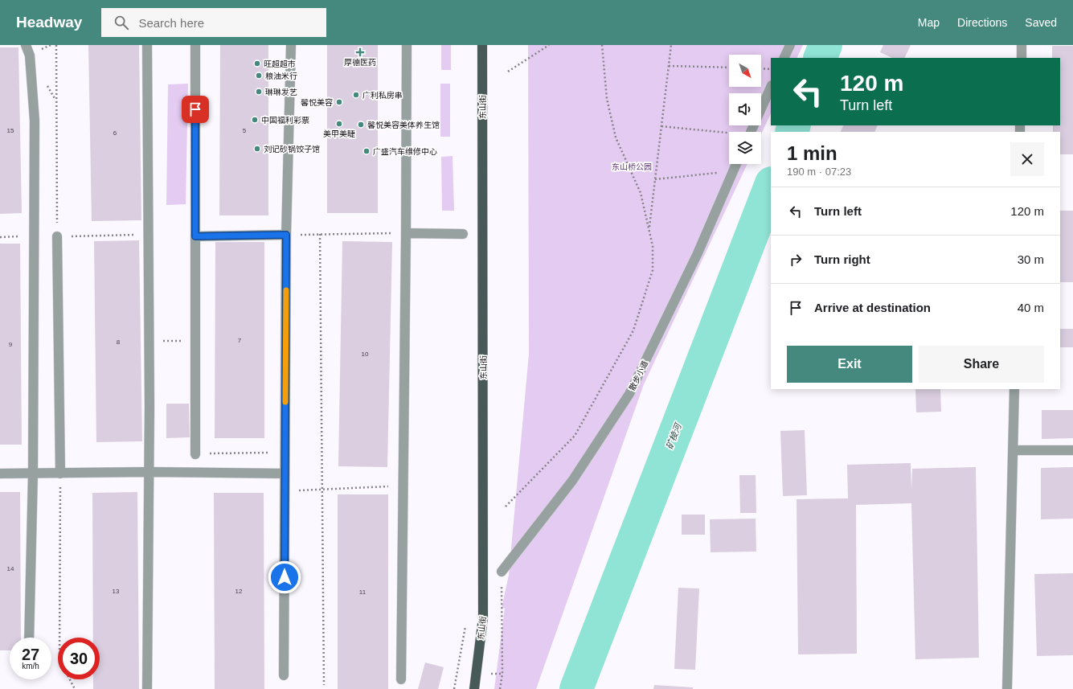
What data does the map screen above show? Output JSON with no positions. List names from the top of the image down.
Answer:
{
  "streets": {
    "main road": ["东山街"],
    "street": ["散步小道"]
  },
  "water": ["矿棱河"],
  "parks": ["东山桥公园"],
  "places": {
    "health": ["厚德医药"],
    "other": [
      "旺超超市",
      "粮油米行",
      "琳琳发艺",
      "广利私房串",
      "馨悦美容",
      "中国福利彩票",
      "美甲美睫",
      "馨悦美容美体养生馆",
      "刘记砂锅饺子馆",
      "广盛汽车维修中心"
    ]
  },
  "house_numbers": [
    "15",
    "5",
    "6",
    "7",
    "8",
    "9",
    "10",
    "14",
    "13",
    "12",
    "11"
  ],
  "north": "bottom right",
  "page": {
    "header": "Headway",
    "search": "Search here",
    "nav": ["Map", "Directions", "Saved"],
    "turn": ["120 m", "Turn left"],
    "heading": ["1 min", "190 m · 07:23"],
    "list": [
      {
        "name": "Turn left",
        "value": "120 m"
      },
      {
        "name": "Turn right",
        "value": "30 m"
      },
      {
        "name": "Arrive at destination",
        "value": "40 m"
      }
    ],
    "buttons": ["Exit", "Share"],
    "speed": "27 km/h",
    "limit": "30"
  }
}
